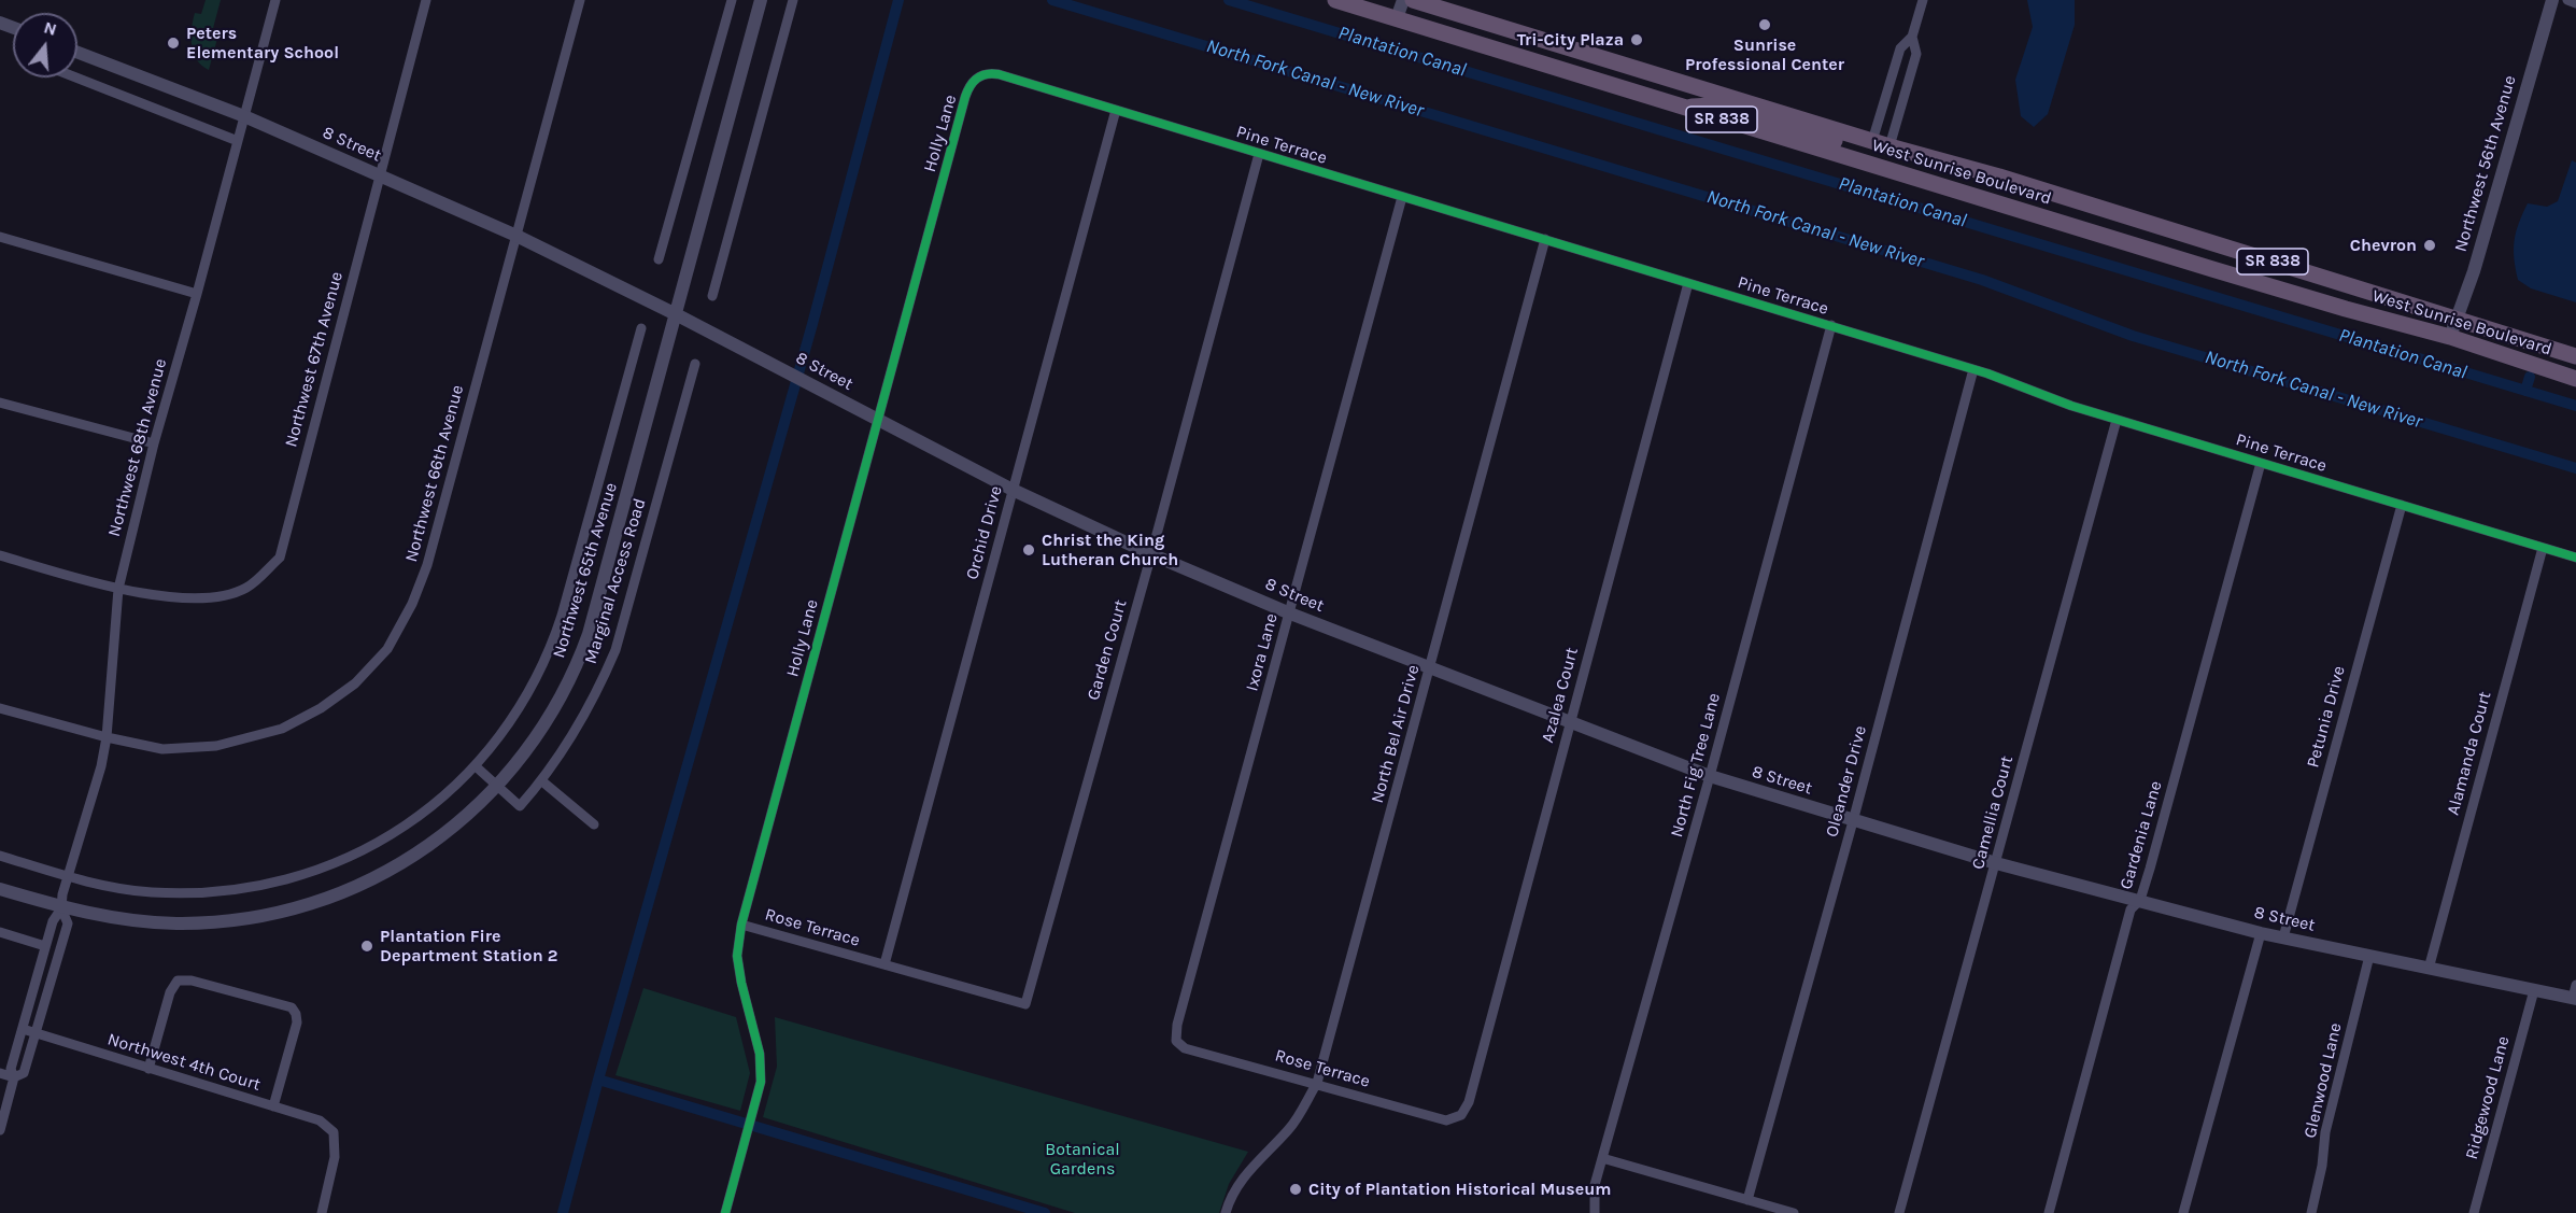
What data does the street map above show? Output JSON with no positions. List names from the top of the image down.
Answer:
{
  "streets": {
    "highway": ["SR 838", "West Sunrise Boulevard"],
    "street": [
      "Holly Lane",
      "8 Street",
      "Pine Terrace",
      "Northwest 56th Avenue",
      "Northwest 67th Avenue",
      "Northwest 68th Avenue",
      "Northwest 66th Avenue",
      "Orchid Drive",
      "Northwest 65th Avenue",
      "Marginal Access Road",
      "Garden Court",
      "Ixora Lane",
      "Azalea Court",
      "Petunia Drive",
      "North Bel Air Drive",
      "Alamanda Court",
      "North Fig Tree Lane",
      "Oleander Drive",
      "Camellia Court",
      "Gardenia Lane",
      "Rose Terrace",
      "Northwest 4th Court",
      "Glenwood Lane",
      "Ridgewood Lane"
    ]
  },
  "crossings": [
    ["Holly Lane", "8 Street"],
    ["Holly Lane", "Pine Terrace"],
    ["Holly Lane", "Rose Terrace"],
    ["8 Street", "Northwest 67th Avenue"],
    ["8 Street", "Northwest 68th Avenue"],
    ["8 Street", "Northwest 66th Avenue"],
    ["8 Street", "Orchid Drive"],
    ["8 Street", "Northwest 65th Avenue"],
    ["8 Street", "Garden Court"],
    ["8 Street", "Ixora Lane"],
    ["8 Street", "Azalea Court"],
    ["8 Street", "Petunia Drive"],
    ["8 Street", "North Bel Air Drive"],
    ["8 Street", "Alamanda Court"],
    ["8 Street", "North Fig Tree Lane"],
    ["8 Street", "Oleander Drive"],
    ["8 Street", "Camellia Court"],
    ["8 Street", "Gardenia Lane"],
    ["8 Street", "Glenwood Lane"],
    ["8 Street", "Ridgewood Lane"],
    ["Pine Terrace", "Orchid Drive"],
    ["Pine Terrace", "Garden Court"],
    ["Pine Terrace", "Ixora Lane"],
    ["Pine Terrace", "Azalea Court"],
    ["Pine Terrace", "Petunia Drive"],
    ["Pine Terrace", "North Bel Air Drive"],
    ["Pine Terrace", "Alamanda Court"],
    ["Pine Terrace", "North Fig Tree Lane"],
    ["Pine Terrace", "Oleander Drive"],
    ["Pine Terrace", "Camellia Court"],
    ["Pine Terrace", "Gardenia Lane"],
    ["Northwest 56th Avenue", "West Sunrise Boulevard"],
    ["Northwest 67th Avenue", "Northwest 68th Avenue"],
    ["Northwest 68th Avenue", "Northwest 66th Avenue"],
    ["Northwest 68th Avenue", "Northwest 65th Avenue"],
    ["Northwest 68th Avenue", "Northwest 4th Court"],
    ["Orchid Drive", "Rose Terrace"],
    ["Northwest 65th Avenue", "Marginal Access Road"],
    ["Garden Court", "Rose Terrace"],
    ["Ixora Lane", "Rose Terrace"],
    ["Azalea Court", "Rose Terrace"],
    ["North Bel Air Drive", "Rose Terrace"]
  ],
  "water": ["Plantation Canal", "North Fork Canal - New River"],
  "parks": ["Botanical Gardens"],
  "places": [
    "Sunrise Professional Center",
    "Tri-City Plaza",
    "Peters Elementary School",
    "Chevron",
    "Christ the King Lutheran Church",
    "Plantation Fire Department Station 2",
    "City of Plantation Historical Museum"
  ],
  "north": "top"
}
